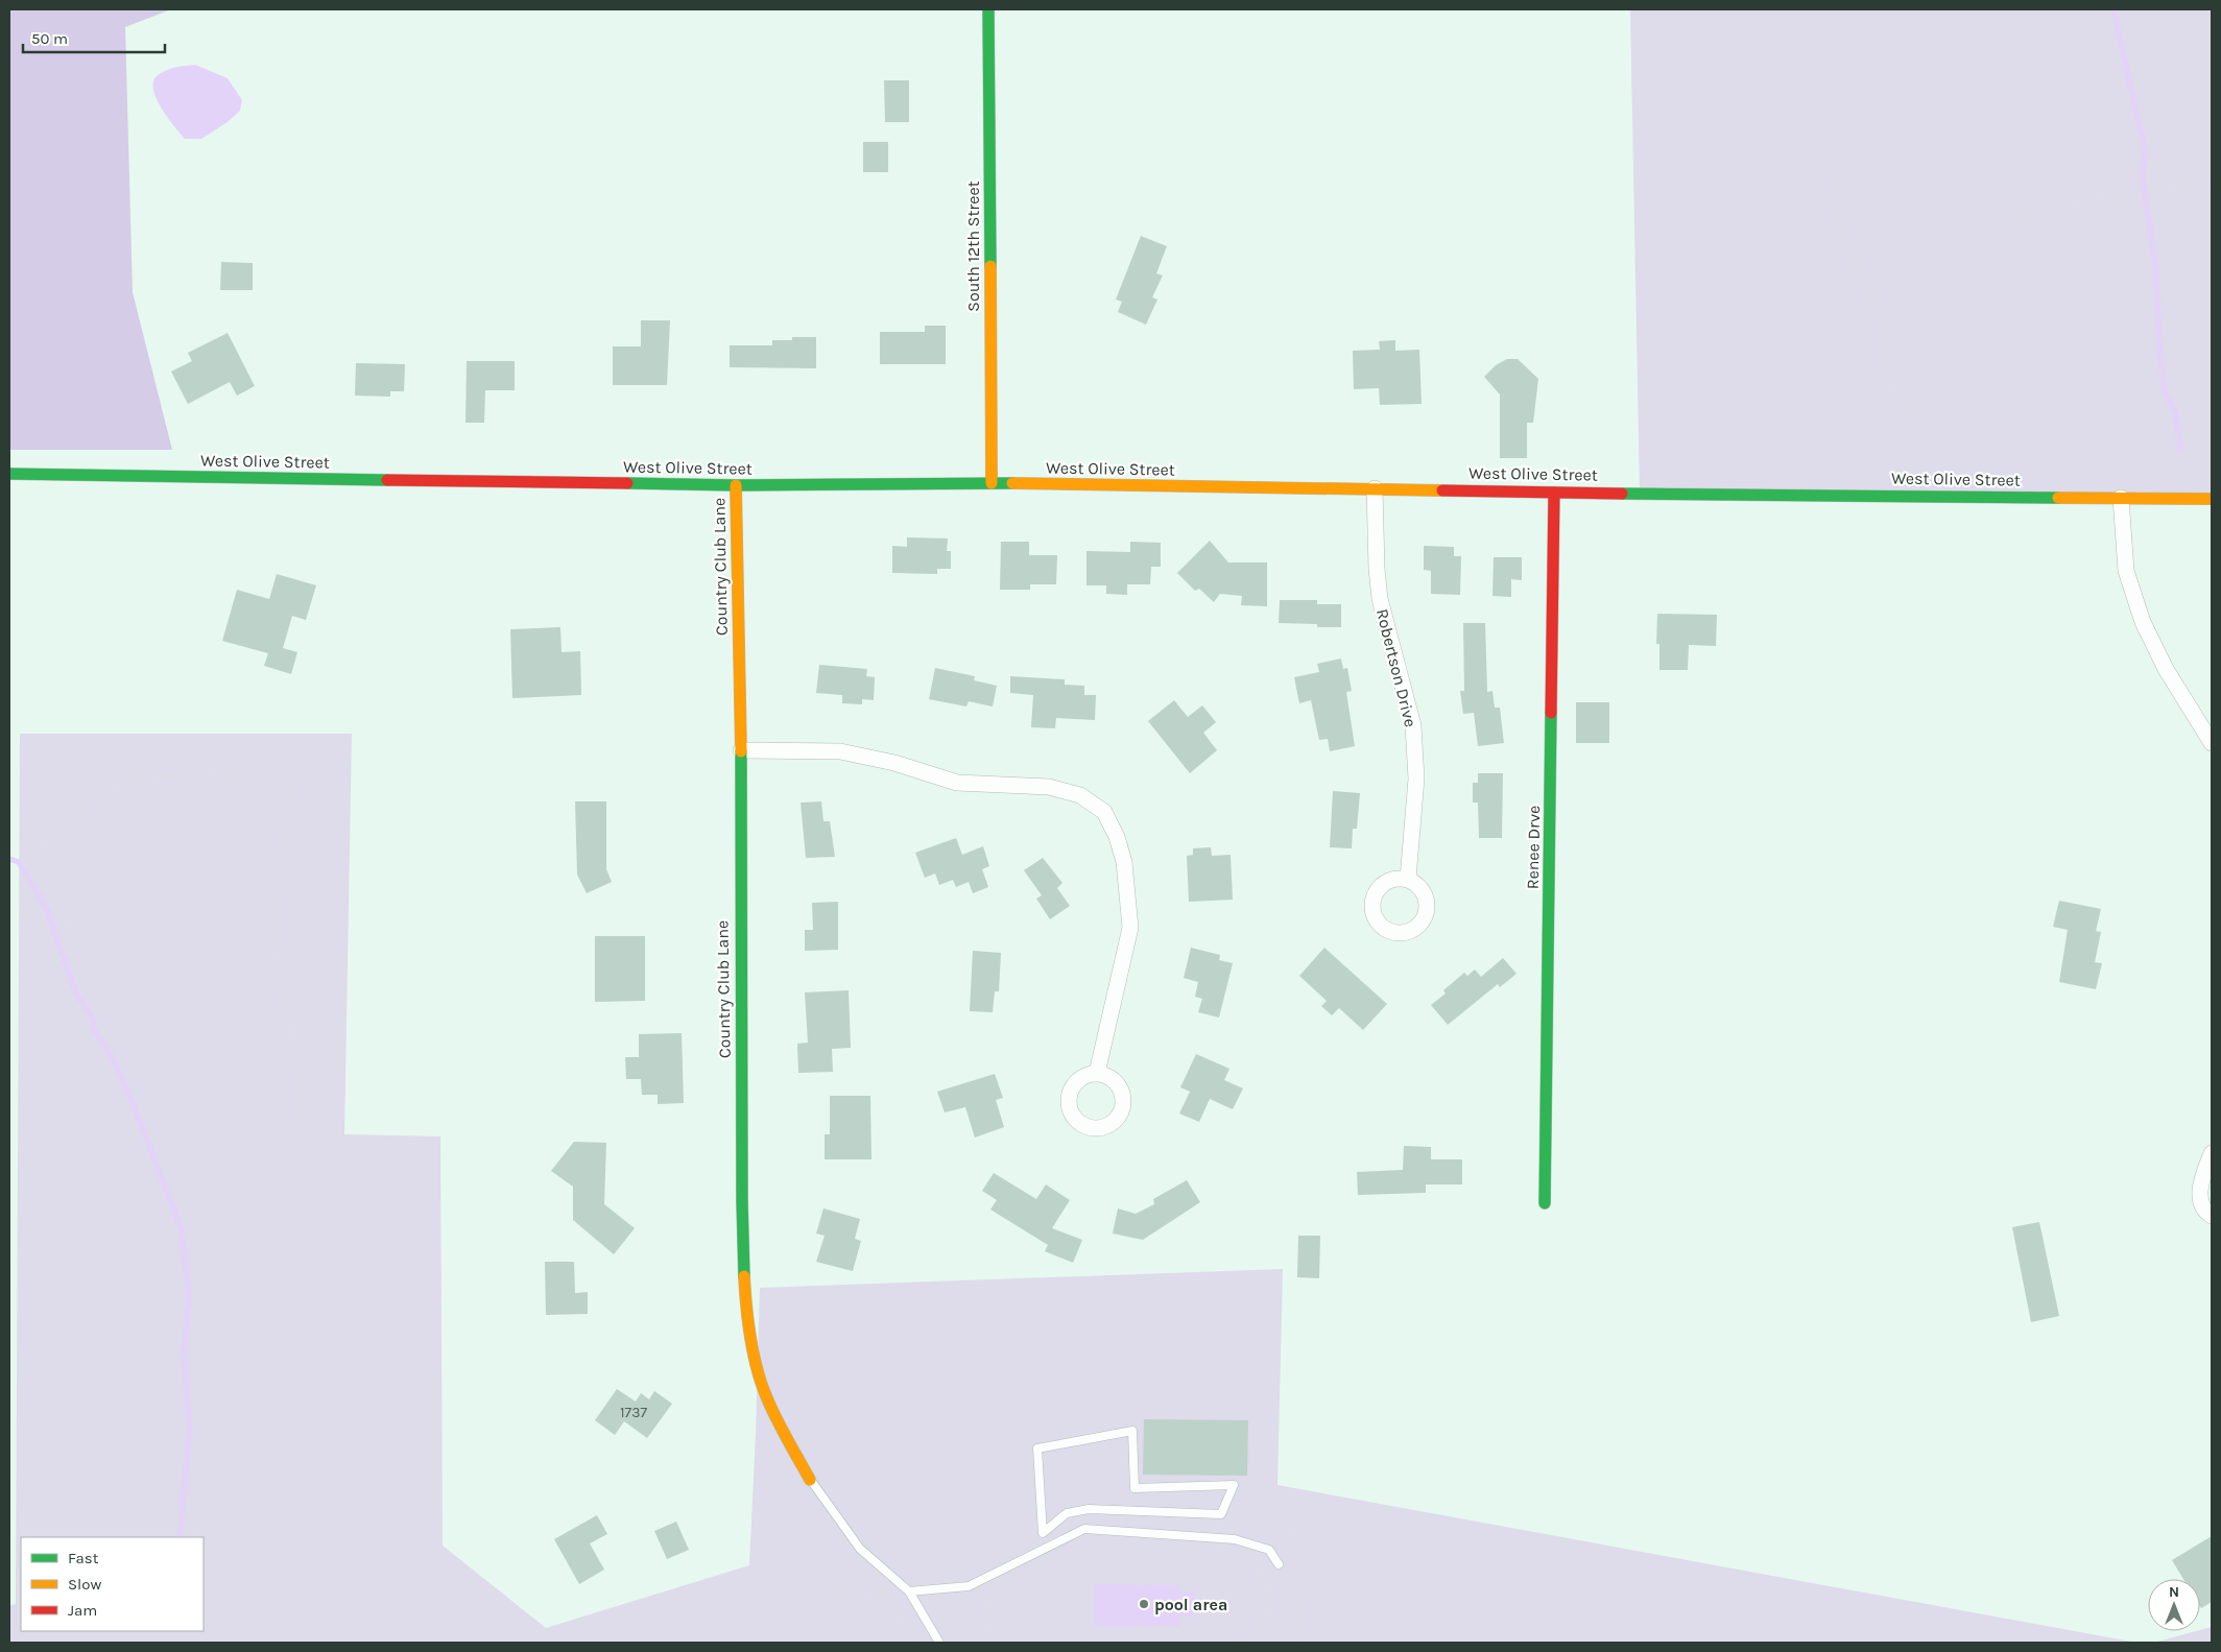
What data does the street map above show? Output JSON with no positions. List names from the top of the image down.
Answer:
{
  "streets": {
    "street": [
      "South 12th Street",
      "West Olive Street",
      "Country Club Lane",
      "Robertson Drive",
      "Renee Drve"
    ]
  },
  "crossings": [
    ["South 12th Street", "West Olive Street"],
    ["West Olive Street", "Country Club Lane"],
    ["West Olive Street", "Robertson Drive"],
    ["West Olive Street", "Renee Drve"]
  ],
  "places": ["pool area"],
  "house_numbers": ["1737"],
  "legend": ["Fast", "Slow", "Jam"],
  "scale_bar": "50 m",
  "north": "top"
}
